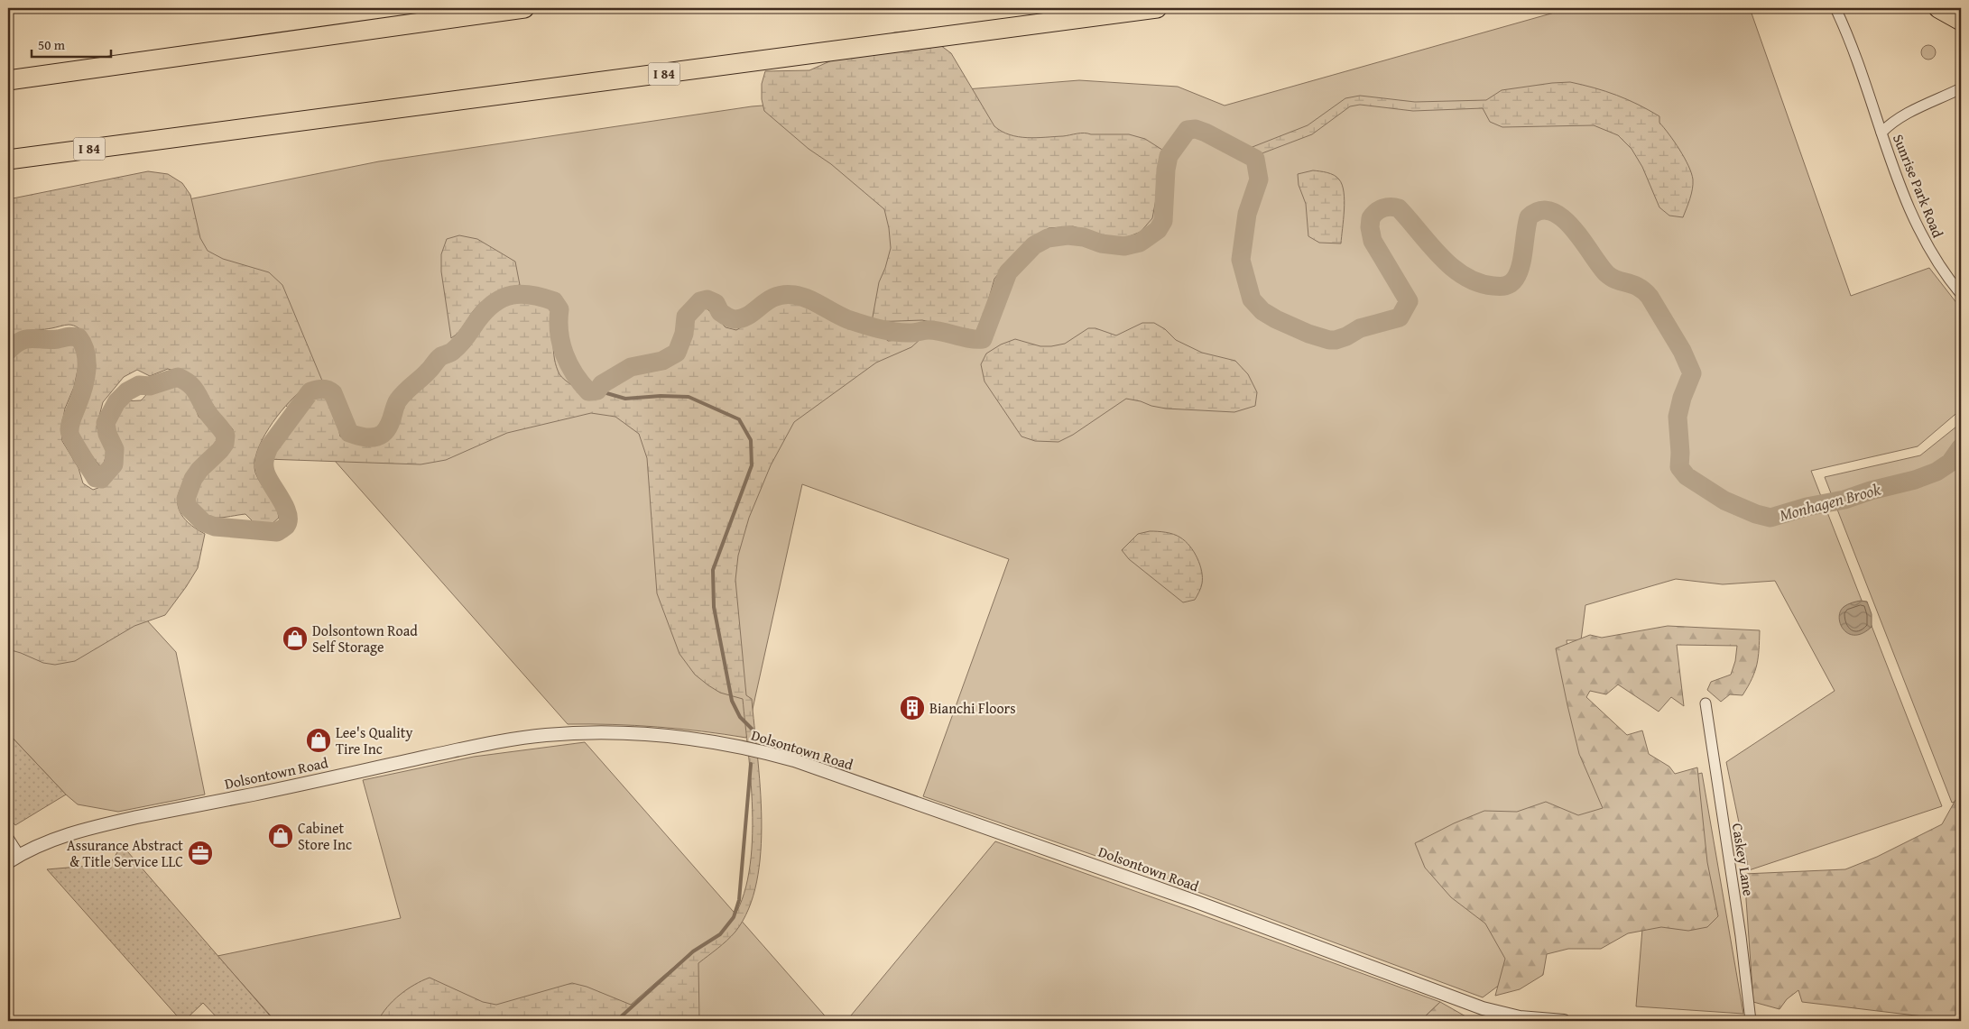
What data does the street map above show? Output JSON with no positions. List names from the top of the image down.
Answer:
{
  "streets": {
    "highway": ["I 84"],
    "street": ["Sunrise Park Road", "Dolsontown Road", "Caskey Lane"]
  },
  "water": ["Monhagen Brook"],
  "places": {
    "shop": ["Dolsontown Road Self Storage", "Lee's Quality Tire Inc", "Cabinet Store Inc"],
    "building": ["Bianchi Floors"],
    "office": ["Assurance Abstract & Title Service LLC"]
  },
  "scale_bar": "50 m"
}
